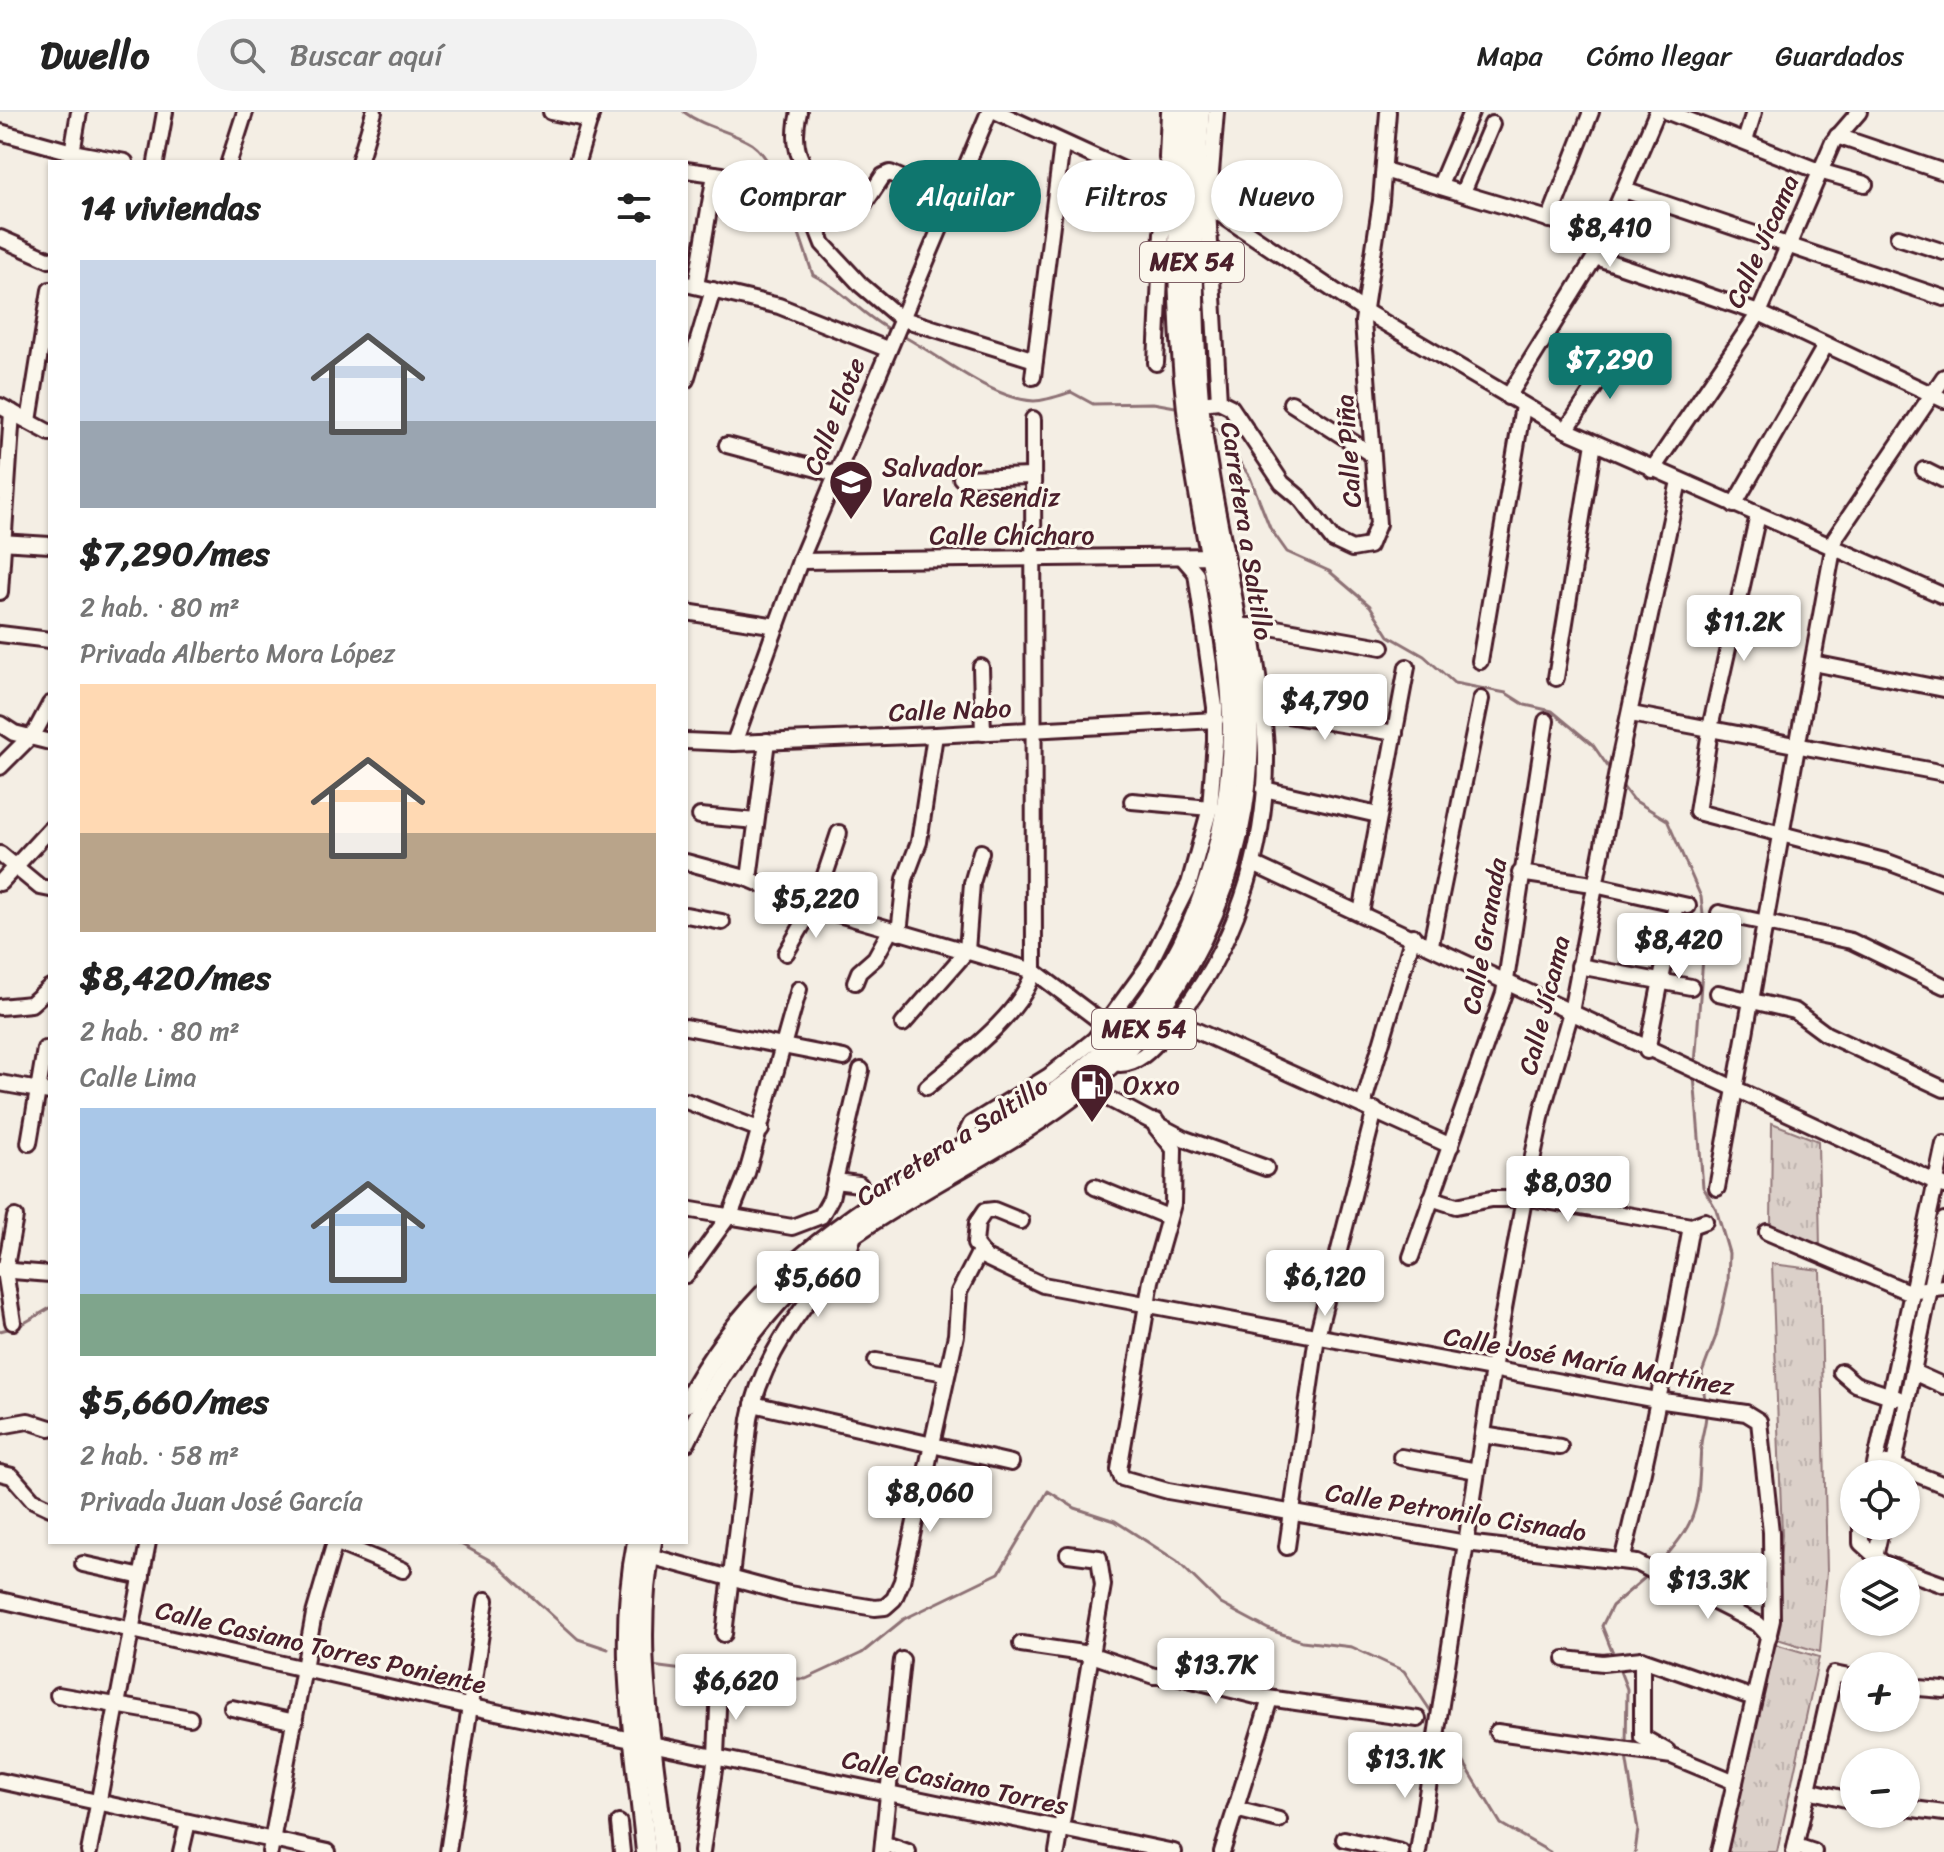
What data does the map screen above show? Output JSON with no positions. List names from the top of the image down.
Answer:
{
  "streets": {
    "main road": ["MEX 54", "Carretera a Saltillo"],
    "street": [
      "Calle Jícama",
      "Calle Elote",
      "Calle Piña",
      "Calle Chícharo",
      "Calle Nabo",
      "Calle Granada",
      "Calle José María Martínez",
      "Calle Petronilo Cisnado",
      "Calle Casiano Torres Poniente",
      "Calle Casiano Torres"
    ]
  },
  "crossings": [
    ["Calle Jícama", "Calle José María Martínez"],
    ["Calle Jícama", "Calle Petronilo Cisnado"],
    ["Calle Elote", "Calle Chícharo"],
    ["Calle Elote", "Calle Nabo"],
    ["Calle Piña", "Carretera a Saltillo"],
    ["Carretera a Saltillo", "Calle Chícharo"],
    ["Calle José María Martínez", "Calle Petronilo Cisnado"],
    ["Calle Casiano Torres Poniente", "Calle Casiano Torres"]
  ],
  "places": {
    "school or university": ["Salvador Varela Resendiz"],
    "fuel station": ["Oxxo"]
  },
  "page": {
    "header": "Dwello",
    "search": "Buscar aquí",
    "nav": ["Mapa", "Cómo llegar", "Guardados"],
    "chip": [
      "Comprar",
      "Alquilar",
      "Filtros",
      "Nuevo"
    ],
    "heading": "14 viviendas",
    "price": [
      "$8,410",
      "$7,290",
      "$11.2K",
      "$4,790",
      "$5,220",
      "$8,420",
      "$8,030",
      "$6,120",
      "$5,660",
      "$8,060",
      "$13.3K",
      "$13.7K",
      "$6,620",
      "$13.1K"
    ],
    "list": [
      {
        "name": "$7,290/mes",
        "note": "2 hab. · 80 m² · Privada Alberto Mora López"
      },
      {
        "name": "$8,420/mes",
        "note": "2 hab. · 80 m² · Calle Lima"
      },
      {
        "name": "$5,660/mes",
        "note": "2 hab. · 58 m² · Privada Juan José García"
      }
    ],
    "map_buttons": ["+", "−"]
  }
}
